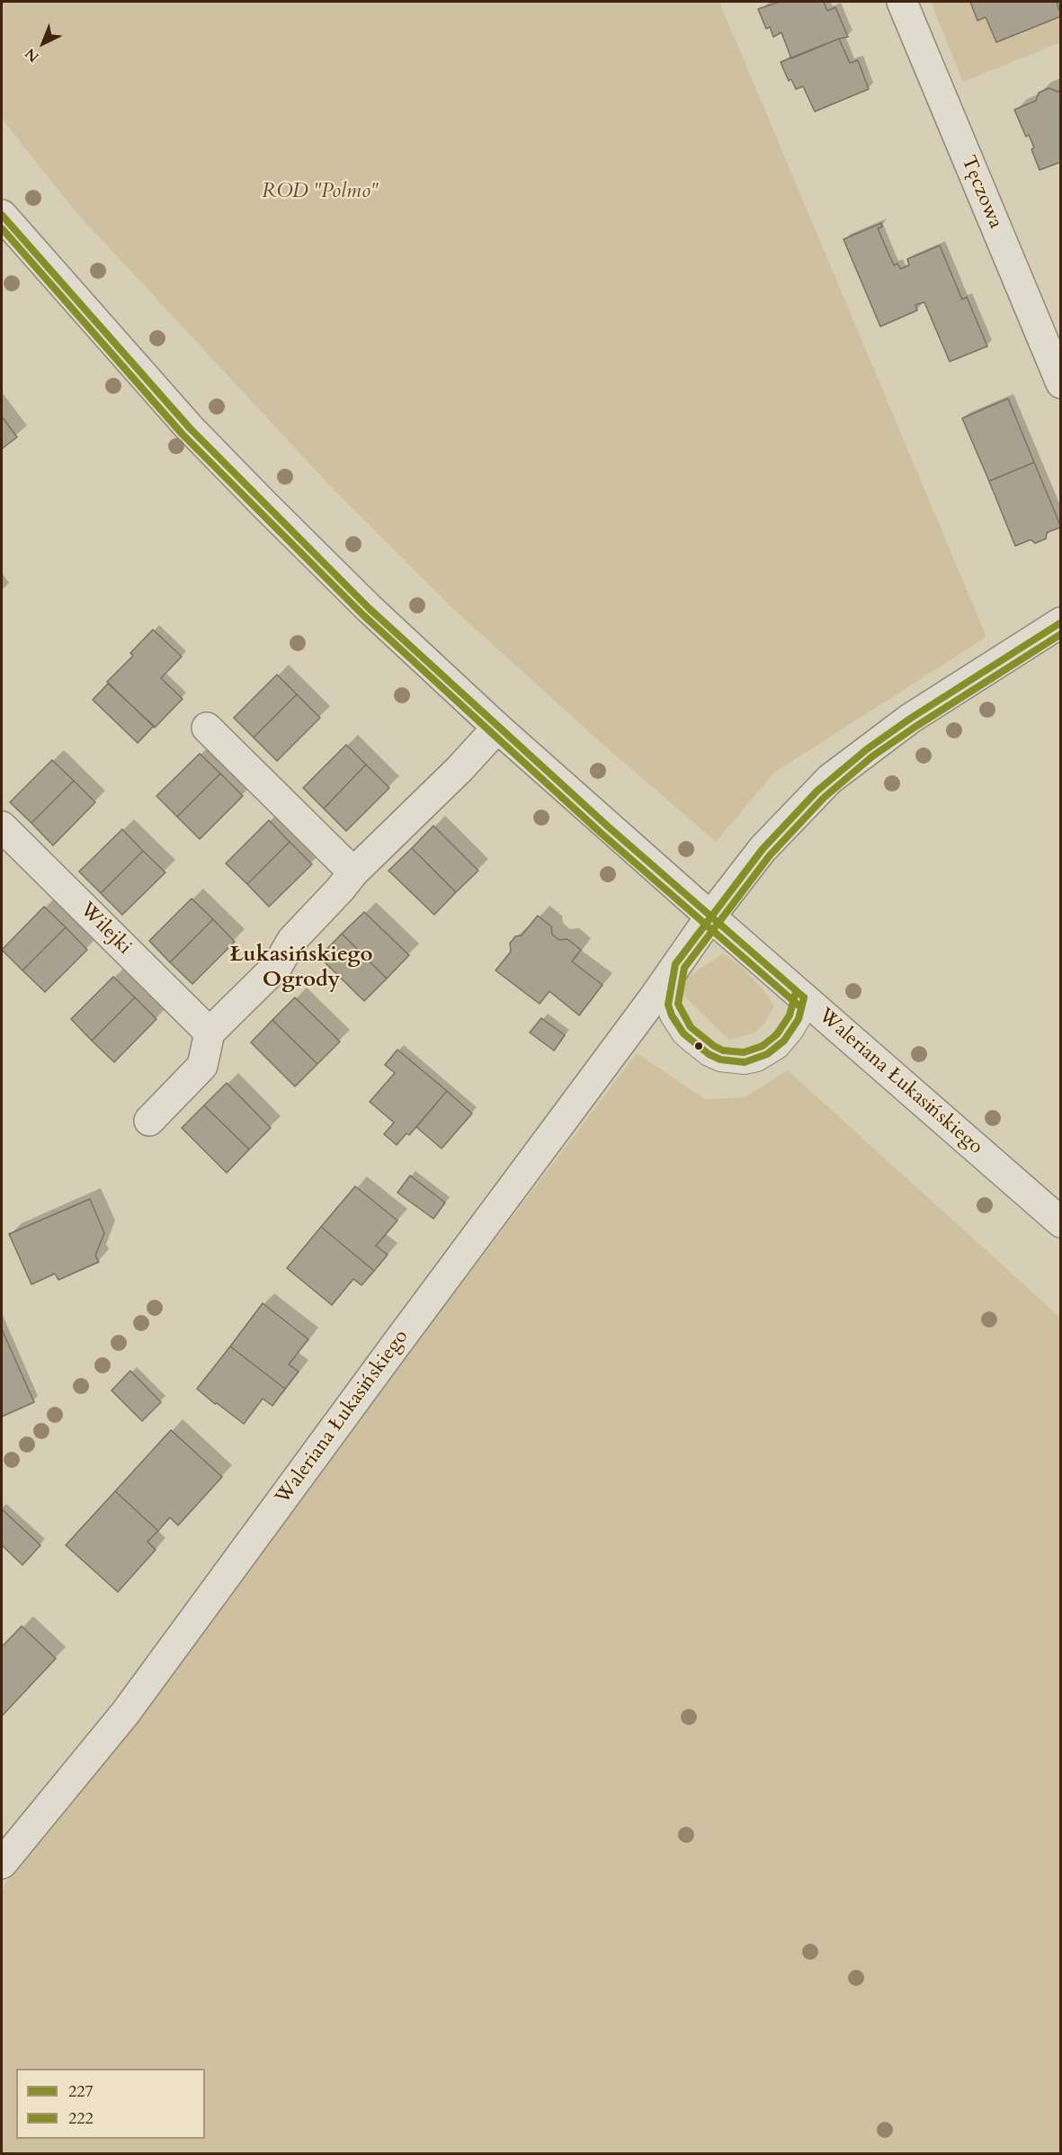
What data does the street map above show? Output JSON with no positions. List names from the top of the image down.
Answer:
{
  "streets": {
    "street": ["Tęczowa", "Wilejki", "Waleriana Łukasińskiego"]
  },
  "districts": ["Łukasińskiego Ogrody"],
  "parks": ["ROD \"Polmo\""],
  "lines": ["transit line 227", "transit line 222"],
  "legend": ["227", "222"],
  "north": "bottom left"
}
